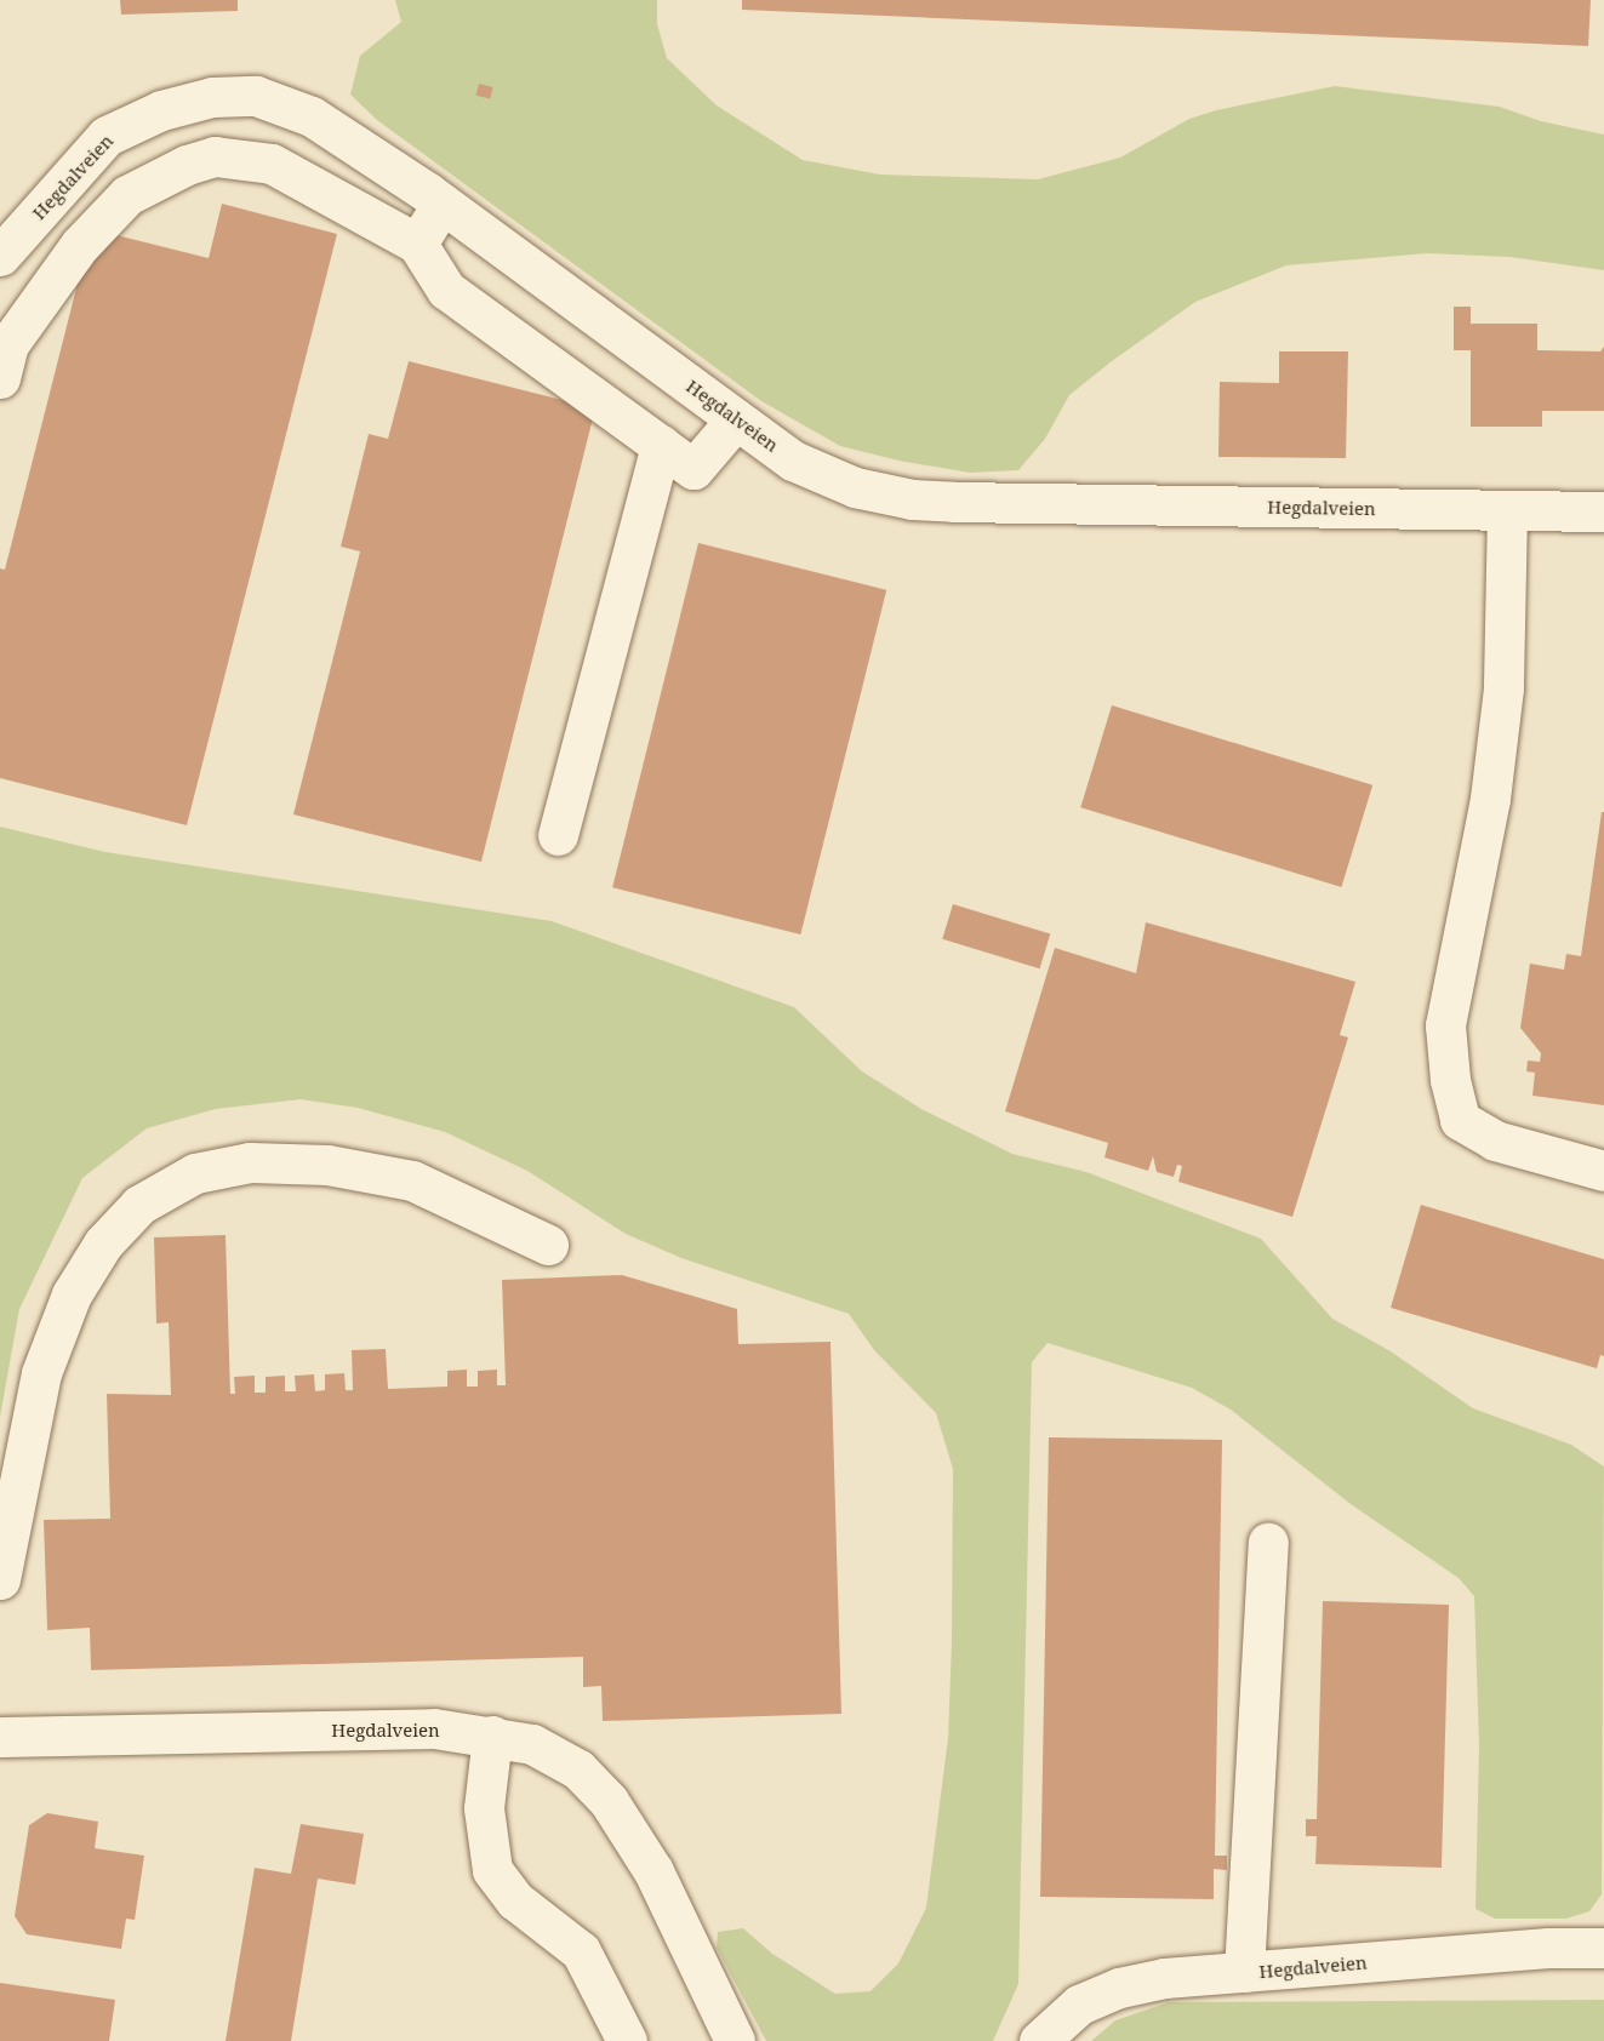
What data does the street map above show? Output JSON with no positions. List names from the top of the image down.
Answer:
{
  "streets": {
    "street": ["Hegdalveien"]
  }
}
